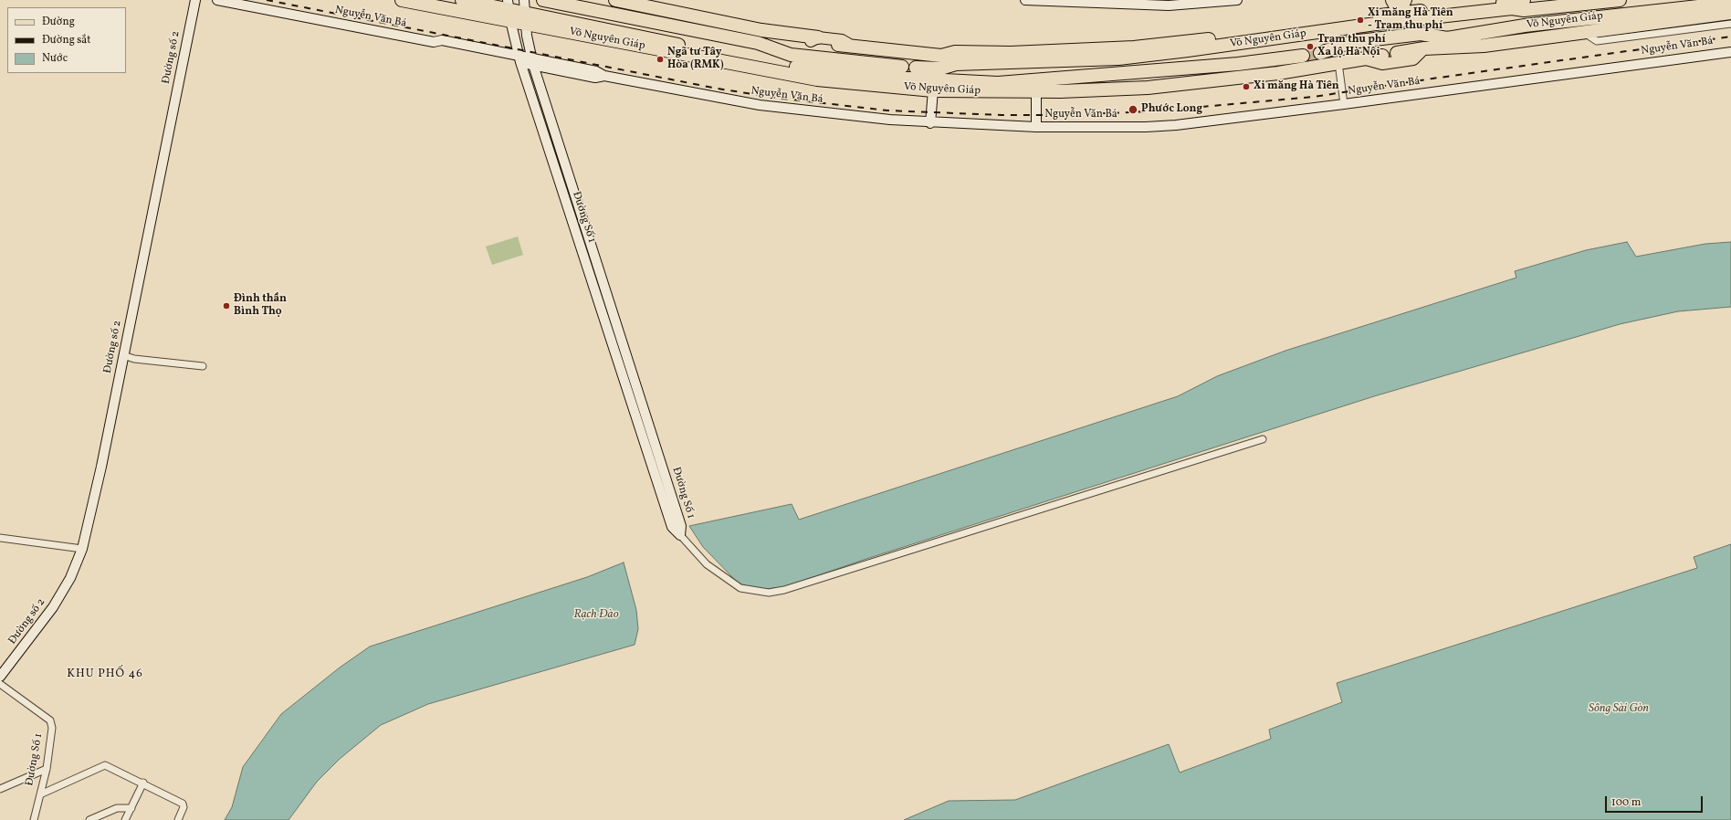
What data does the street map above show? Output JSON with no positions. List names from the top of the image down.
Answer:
{
  "streets": {
    "highway": ["Võ Nguyên Giáp"],
    "main road": ["Nguyễn Văn Bá", "Đường số 2", "Đường Số 1"]
  },
  "crossings": [
    ["Nguyễn Văn Bá", "Đường Số 1"],
    ["Võ Nguyên Giáp", "Đường Số 1"]
  ],
  "districts": ["KHU PHỐ 46"],
  "water": ["Rạch Đào", "Sông Sài Gòn"],
  "places": [
    "Xi măng Hà Tiên - Trạm thu phí",
    "Trạm thu phí Xa lộ Hà Nội",
    "Ngã tư Tây Hòa (RMK)",
    "Xi măng Hà Tiên",
    "Phước Long",
    "Đình thần Bình Thọ"
  ],
  "legend": ["Đường", "Đường sắt", "Nước"],
  "scale_bar": "100 m"
}
